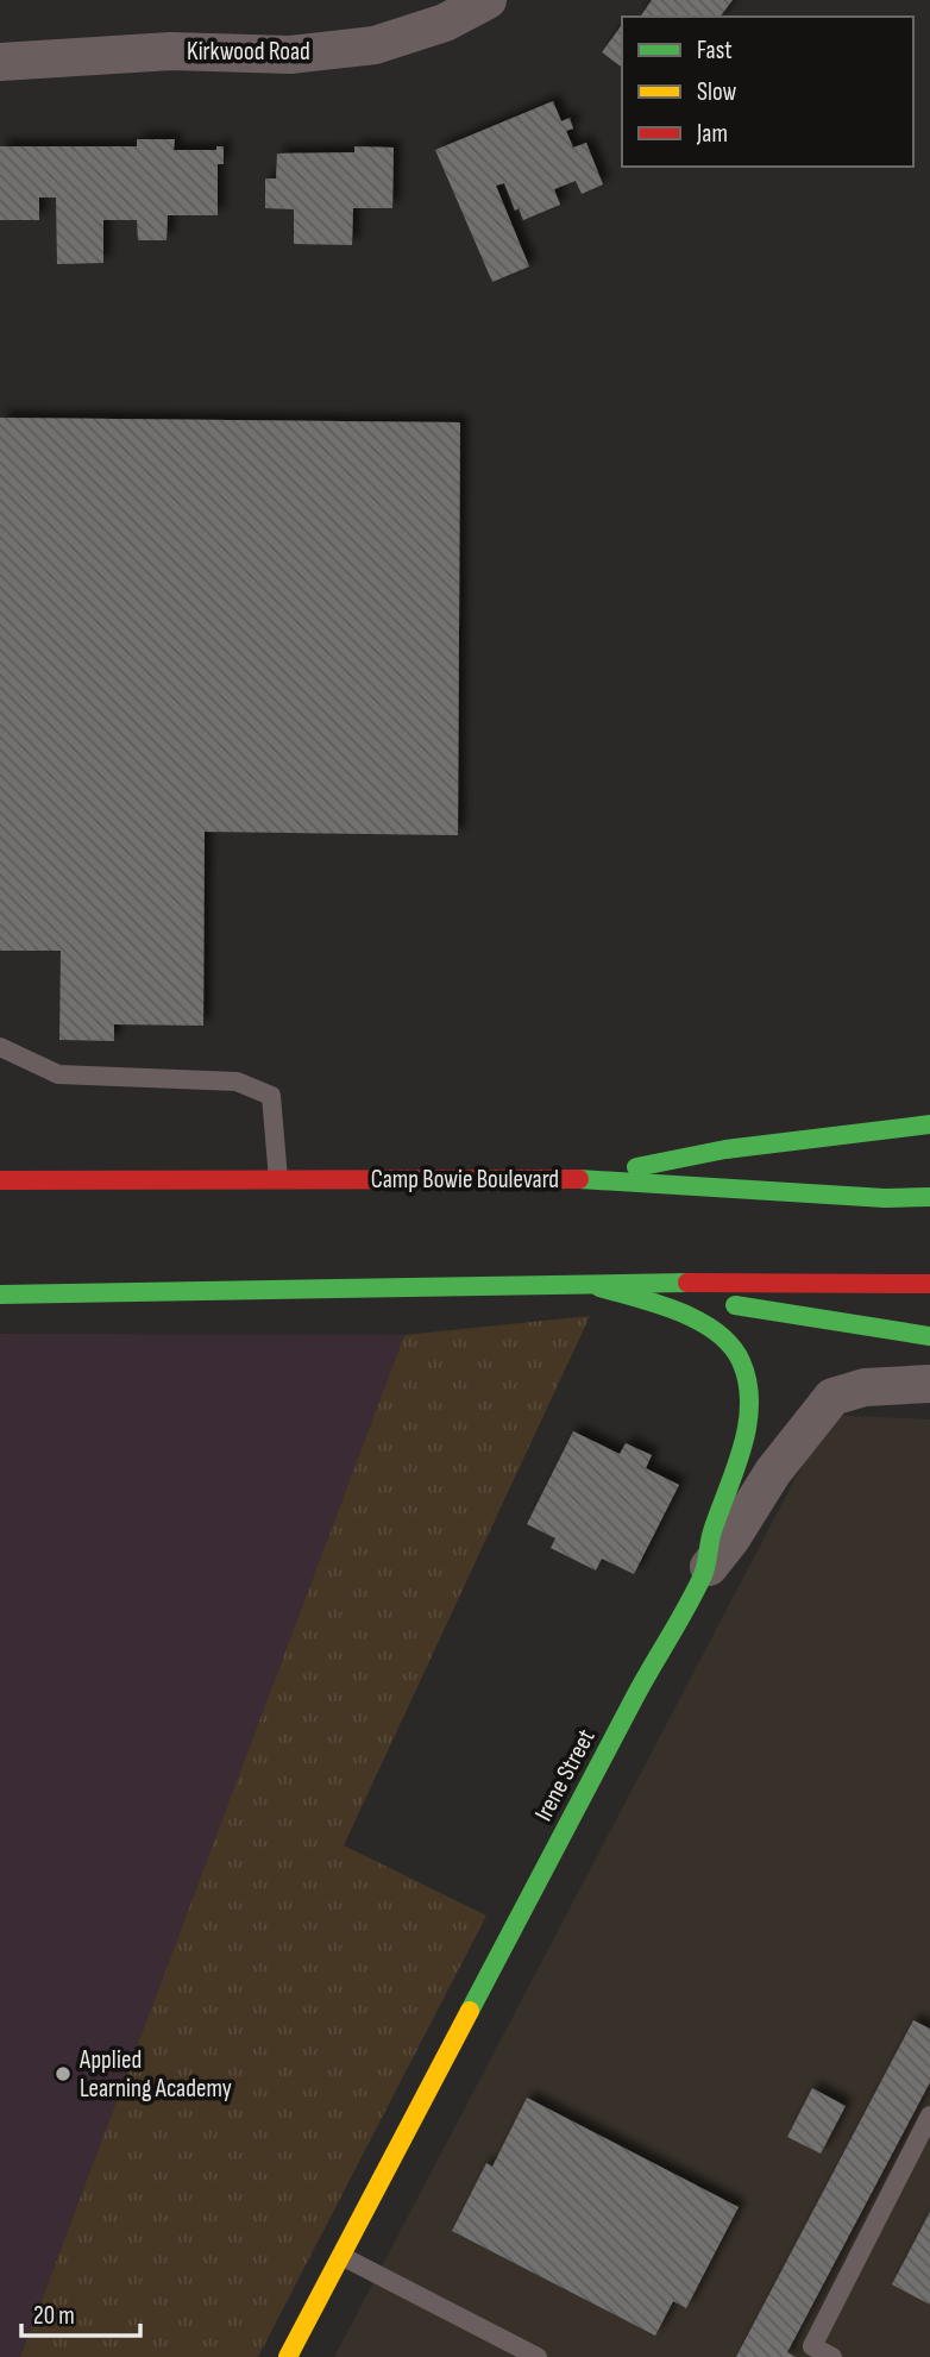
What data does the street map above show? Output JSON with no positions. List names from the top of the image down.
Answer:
{
  "streets": {
    "main road": ["Camp Bowie Boulevard", "Irene Street"],
    "street": ["Kirkwood Road"]
  },
  "places": ["Applied Learning Academy"],
  "legend": ["Fast", "Slow", "Jam"],
  "scale_bar": "20 m"
}
